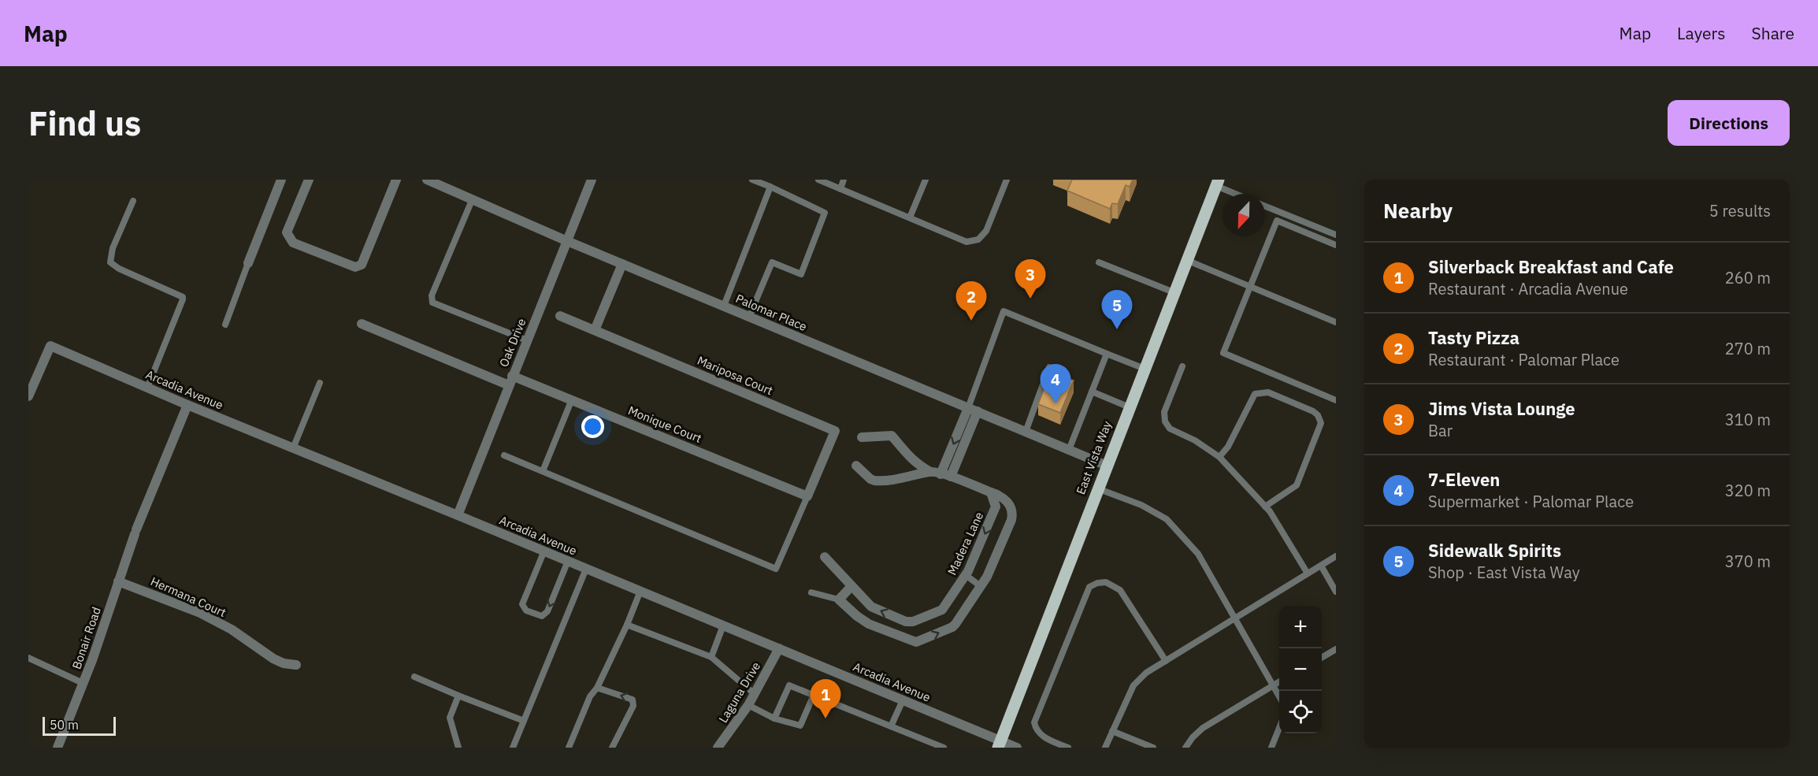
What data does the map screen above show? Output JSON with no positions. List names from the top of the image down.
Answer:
{
  "streets": {
    "main road": ["East Vista Way"],
    "street": [
      "Palomar Place",
      "Oak Drive",
      "Mariposa Court",
      "Arcadia Avenue",
      "Monique Court",
      "Madera Lane",
      "Hermana Court",
      "Bonair Road",
      "Laguna Drive"
    ]
  },
  "crossings": [
    ["Palomar Place", "Oak Drive"],
    ["Palomar Place", "East Vista Way"],
    ["Oak Drive", "Arcadia Avenue"],
    ["Oak Drive", "Monique Court"],
    ["Mariposa Court", "Monique Court"],
    ["Arcadia Avenue", "East Vista Way"],
    ["Arcadia Avenue", "Bonair Road"],
    ["Arcadia Avenue", "Laguna Drive"],
    ["Hermana Court", "Bonair Road"]
  ],
  "scale_bar": "50 m",
  "north": "bottom",
  "page": {
    "header": "Map",
    "nav": ["Map", "Layers", "Share"],
    "buttons": "Directions",
    "title": "Find us",
    "heading": ["Nearby", "5 results"],
    "list": [
      {
        "mark": "1",
        "name": "Silverback Breakfast and Cafe",
        "note": "Restaurant · Arcadia Avenue",
        "value": "260 m"
      },
      {
        "mark": "2",
        "name": "Tasty Pizza",
        "note": "Restaurant · Palomar Place",
        "value": "270 m"
      },
      {
        "mark": "3",
        "name": "Jims Vista Lounge",
        "note": "Bar",
        "value": "310 m"
      },
      {
        "mark": "4",
        "name": "7-Eleven",
        "note": "Supermarket · Palomar Place",
        "value": "320 m"
      },
      {
        "mark": "5",
        "name": "Sidewalk Spirits",
        "note": "Shop · East Vista Way",
        "value": "370 m"
      }
    ],
    "pins": [
      "3",
      "2",
      "5",
      "4",
      "1"
    ],
    "map_buttons": ["+", "−"],
    "scale": "50 m"
  }
}
